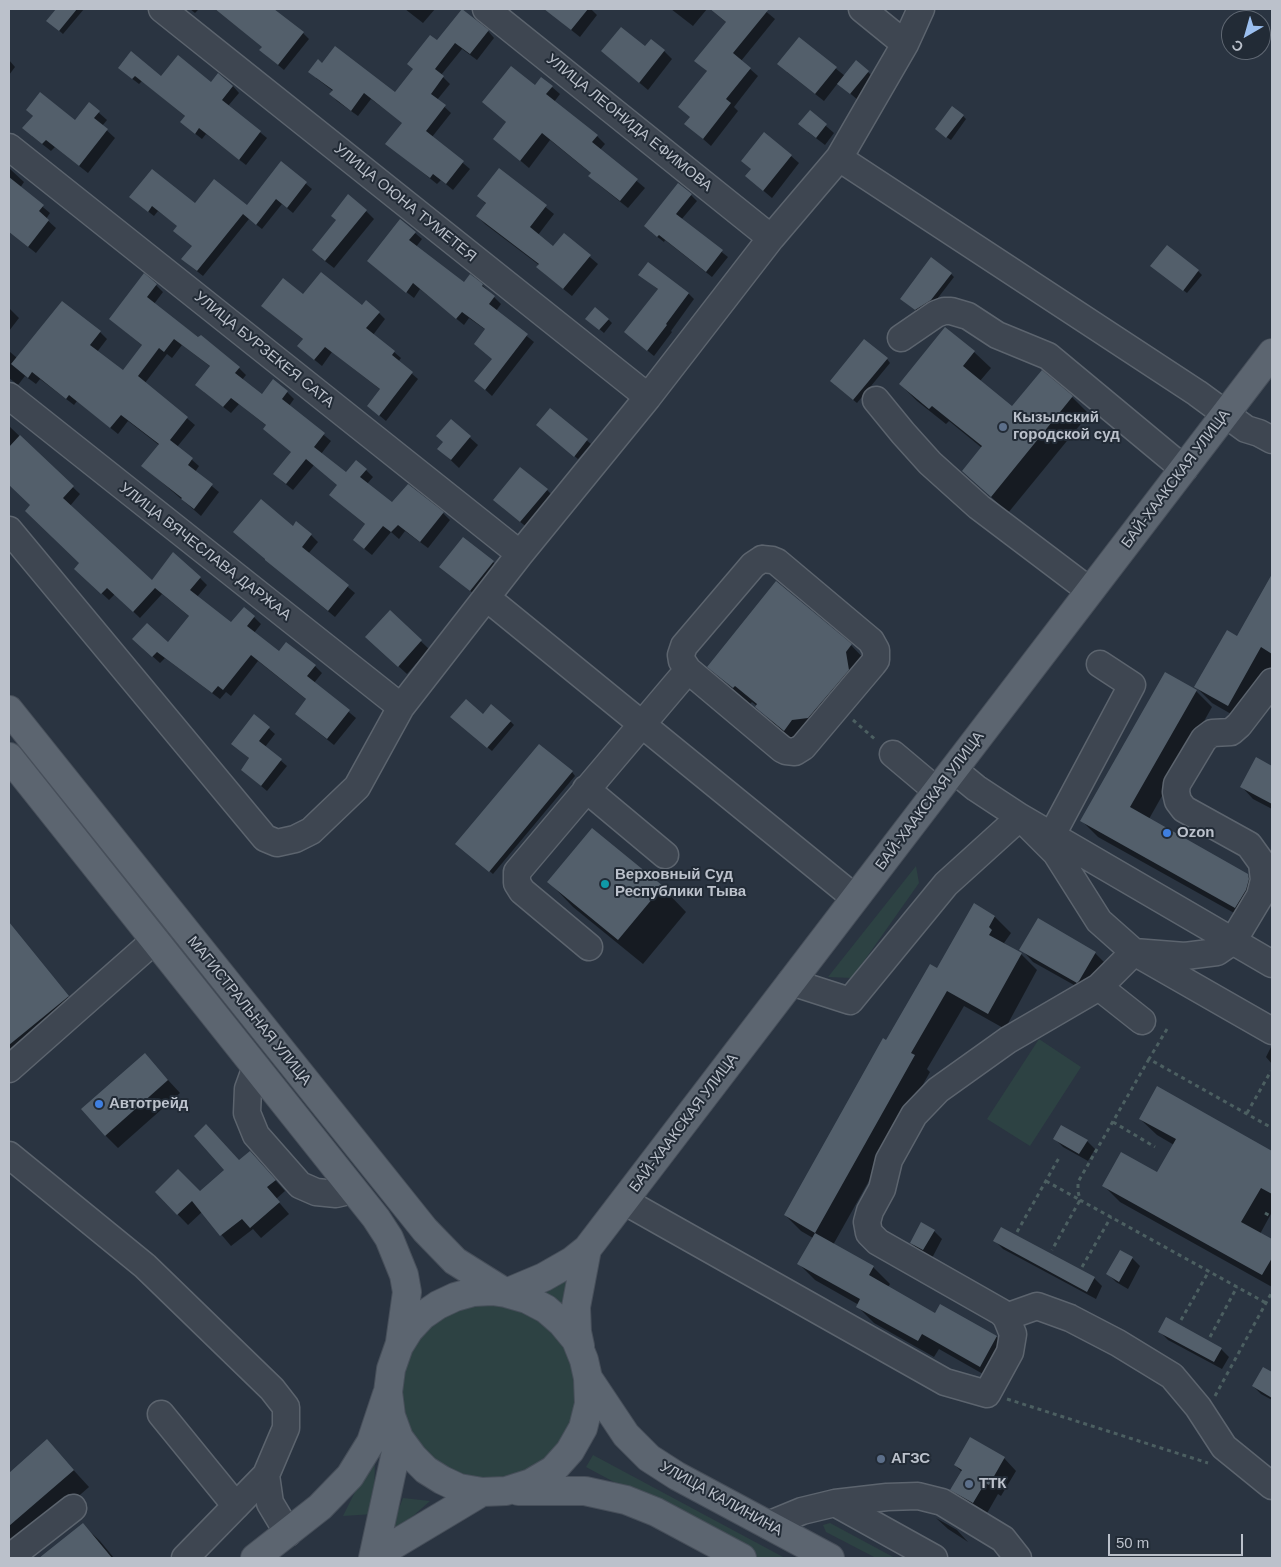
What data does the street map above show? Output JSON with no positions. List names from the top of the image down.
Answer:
{
  "streets": {
    "main road": ["БАЙ-ХААКСКАЯ УЛИЦА", "МАГИСТРАЛЬНАЯ УЛИЦА", "УЛИЦА КАЛИНИНА"],
    "street": [
      "УЛИЦА ЛЕОНИДА ЕФИМОВА",
      "УЛИЦА ОЮНА ТУМЕТЕЯ",
      "УЛИЦА БУРЗЕКЕЯ САТА",
      "УЛИЦА ВЯЧЕСЛАВА ДАРЖАА"
    ]
  },
  "crossings": [
    ["БАЙ-ХААКСКАЯ УЛИЦА", "МАГИСТРАЛЬНАЯ УЛИЦА"],
    ["БАЙ-ХААКСКАЯ УЛИЦА", "УЛИЦА КАЛИНИНА"]
  ],
  "places": [
    "Кызылский городской суд",
    "Ozon",
    "Верховный Суд Республики Тыва",
    "Автотрейд",
    "АГЗС",
    "ТТК"
  ],
  "scale_bar": "50 m",
  "north": "bottom left"
}
